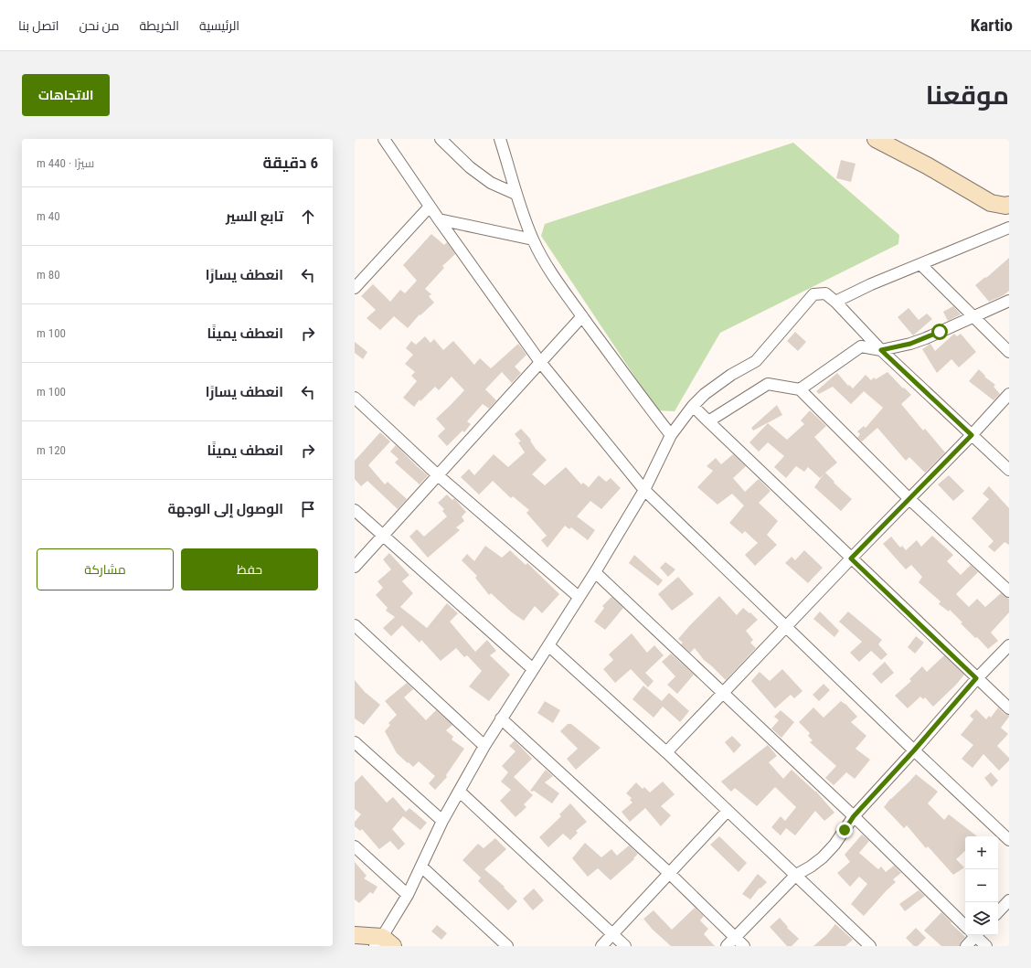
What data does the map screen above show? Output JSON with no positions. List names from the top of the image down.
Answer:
{
  "page": {
    "header": "Kartio",
    "nav": [
      "الرئيسية",
      "الخريطة",
      "من نحن",
      "اتصل بنا"
    ],
    "title": "موقعنا",
    "buttons": [
      "الاتجاهات",
      ["حفظ", "مشاركة"]
    ],
    "heading": ["6 دقيقة", "سيرًا · 440 m"],
    "list": [
      ["تابع السير", "40 m"],
      ["انعطف يسارًا", "80 m"],
      ["انعطف يمينًا", "100 m"],
      ["انعطف يسارًا", "100 m"],
      ["انعطف يمينًا", "120 m"],
      "الوصول إلى الوجهة"
    ],
    "map_buttons": ["+", "−"]
  }
}
